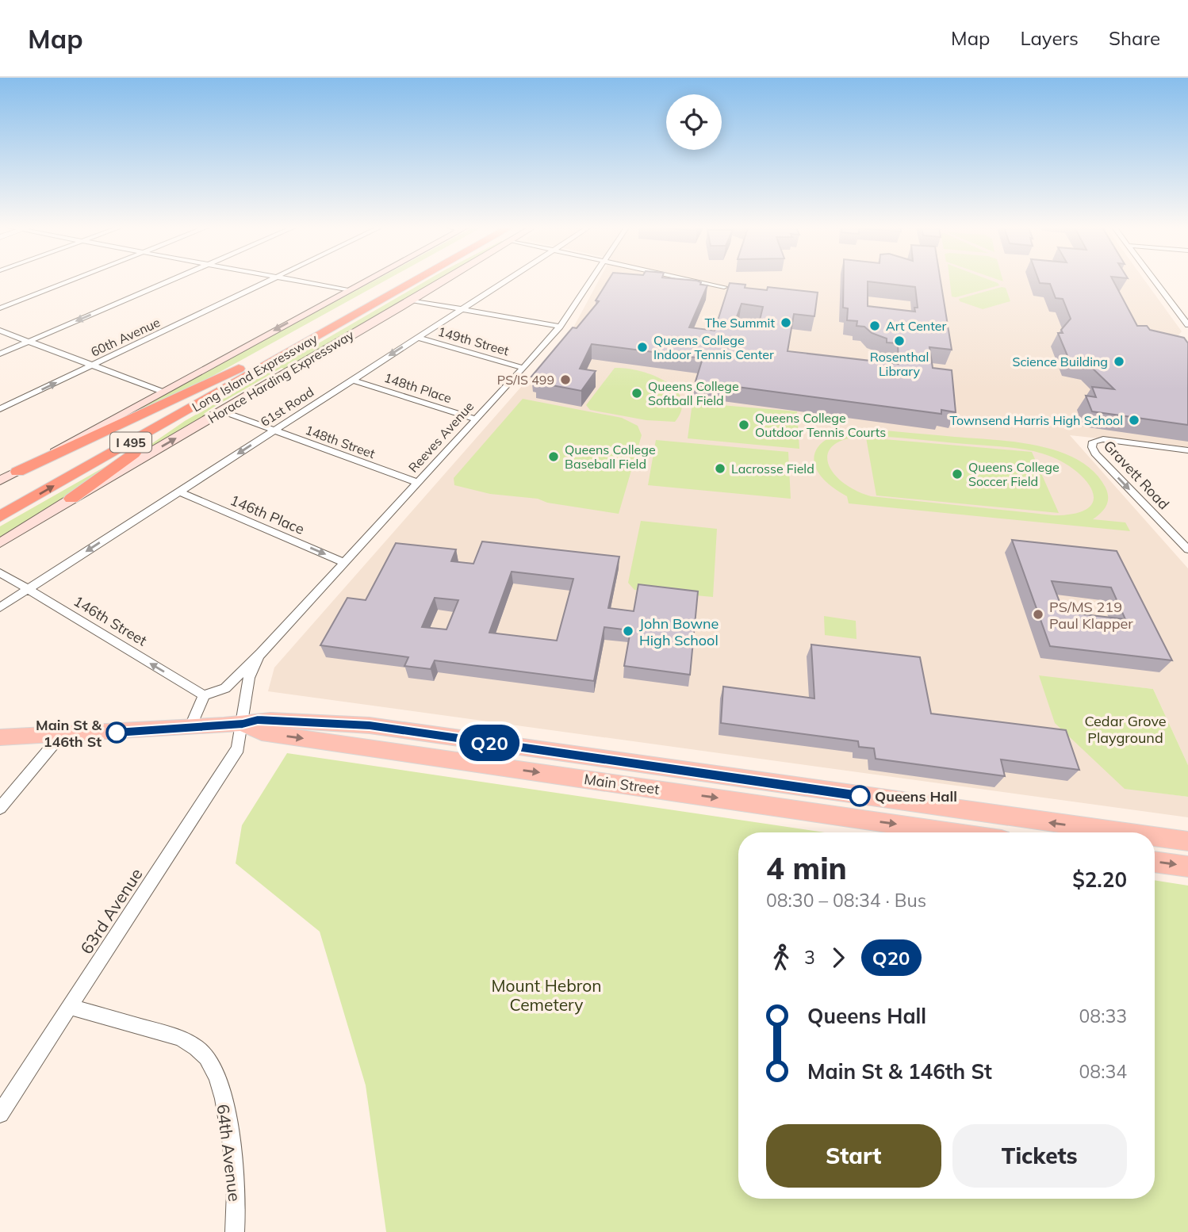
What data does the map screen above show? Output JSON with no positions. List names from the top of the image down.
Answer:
{
  "streets": {
    "highway": ["Long Island Expressway", "I 495"],
    "main road": ["Horace Harding Expressway", "Main Street"],
    "street": [
      "60th Avenue",
      "149th Street",
      "148th Place",
      "61st Road",
      "Reeves Avenue",
      "148th Street",
      "Gravett Road",
      "146th Place",
      "146th Street",
      "63rd Avenue",
      "64th Avenue"
    ]
  },
  "crossings": [
    ["149th Street", "61st Road"],
    ["149th Street", "Reeves Avenue"],
    ["Horace Harding Expressway", "148th Street"],
    ["148th Place", "61st Road"],
    ["148th Place", "Reeves Avenue"],
    ["61st Road", "148th Street"],
    ["61st Road", "146th Place"],
    ["61st Road", "146th Street"],
    ["Reeves Avenue", "148th Street"],
    ["Reeves Avenue", "146th Place"],
    ["Reeves Avenue", "146th Street"],
    ["Reeves Avenue", "Main Street"],
    ["Reeves Avenue", "63rd Avenue"],
    ["Main Street", "63rd Avenue"],
    ["63rd Avenue", "64th Avenue"]
  ],
  "one_way": ["61st Road", "146th Place", "146th Street"],
  "parks": ["Cedar Grove Playground", "Mount Hebron Cemetery"],
  "places": [
    "The Summit",
    "Art Center",
    "Rosenthal Library",
    "Queens College Indoor Tennis Center",
    "Science Building",
    "PS/IS 499",
    "Queens College Softball Field",
    "Townsend Harris High School",
    "Queens College Outdoor Tennis Courts",
    "Queens College Baseball Field",
    "Lacrosse Field",
    "Queens College Soccer Field",
    "PS/MS 219 Paul Klapper",
    "John Bowne High School",
    "Main St & 146th St",
    "Queens Hall"
  ],
  "lines": ["bus line Q20"],
  "page": {
    "header": "Map",
    "nav": ["Map", "Layers", "Share"],
    "on_map": "Q20",
    "heading": ["4 min", "08:30 – 08:34 · Bus", "$2.20"],
    "legs": ["3", "Q20"],
    "list": [
      {
        "name": "Queens Hall",
        "value": "08:33"
      },
      {
        "name": "Main St & 146th St",
        "value": "08:34"
      }
    ],
    "buttons": ["Start", "Tickets"]
  }
}
